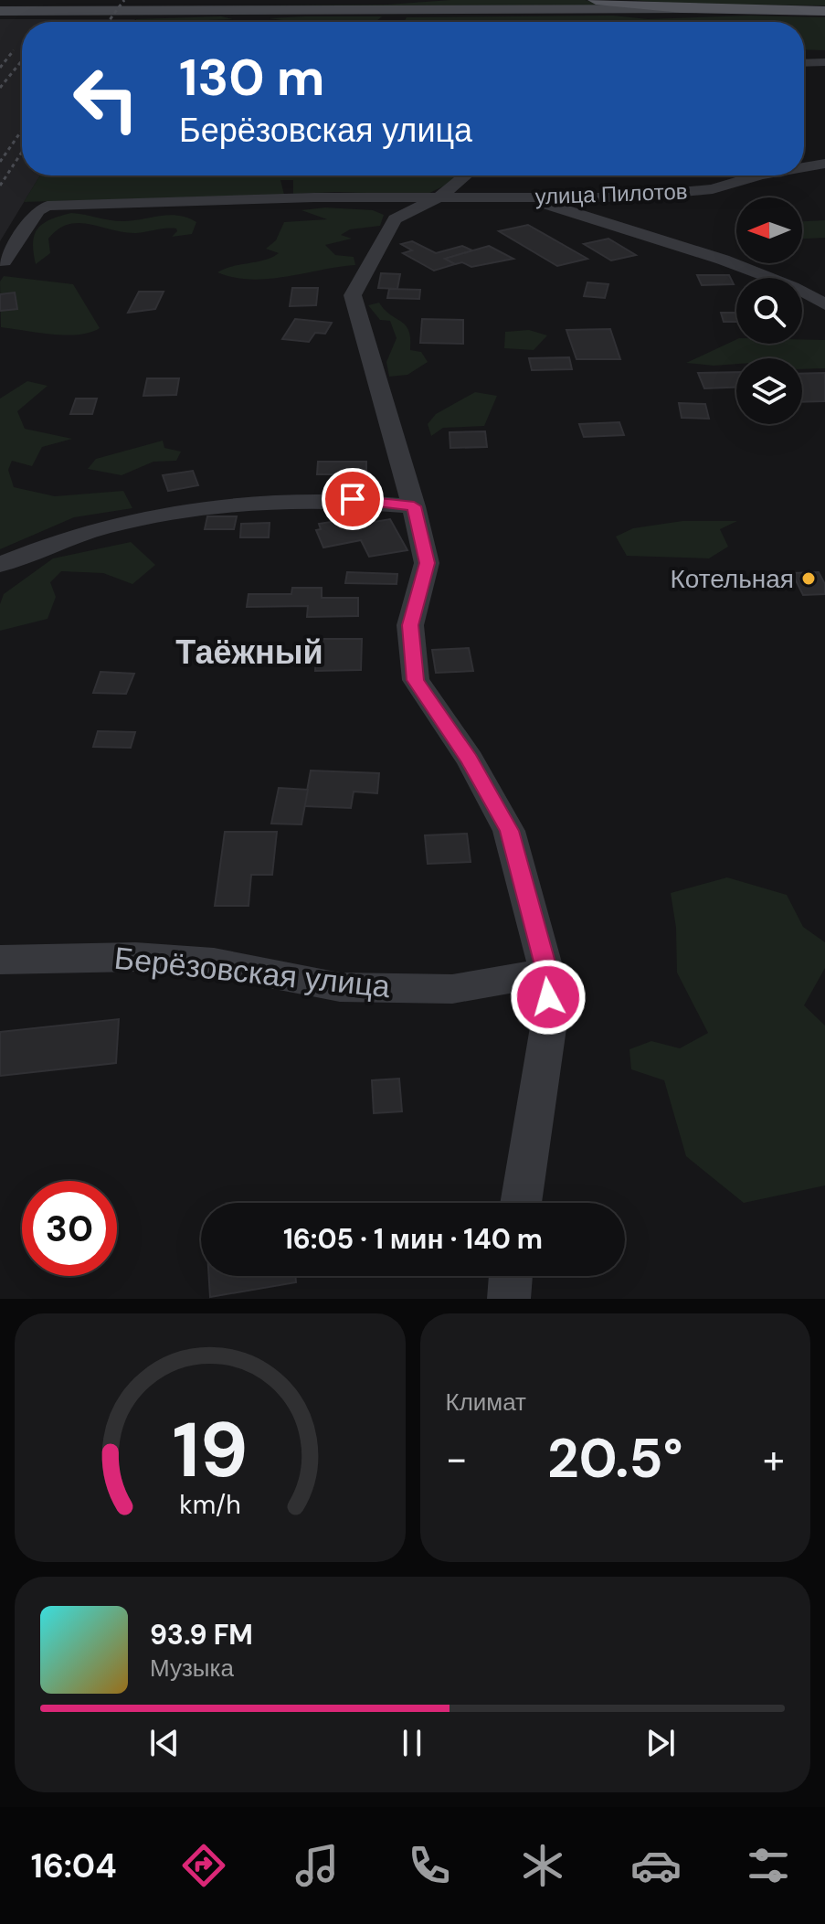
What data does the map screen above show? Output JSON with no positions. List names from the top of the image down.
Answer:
{
  "streets": {
    "street": ["улица Пилотов", "Берёзовская улица"]
  },
  "crossings": [
    ["улица Пилотов", "Берёзовская улица"]
  ],
  "districts": ["Таёжный"],
  "places": ["Котельная"],
  "north": "left",
  "page": {
    "turn": ["130 m", "Берёзовская улица"],
    "limit": "30",
    "trip": "16:05 · 1 мин · 140 m",
    "tile": "Климат",
    "heat": ["−", "20.5°", "+"],
    "song": ["93.9 FM", "Музыка"],
    "tabs": "16:04",
    "gauge": ["19", "km/h"]
  }
}
